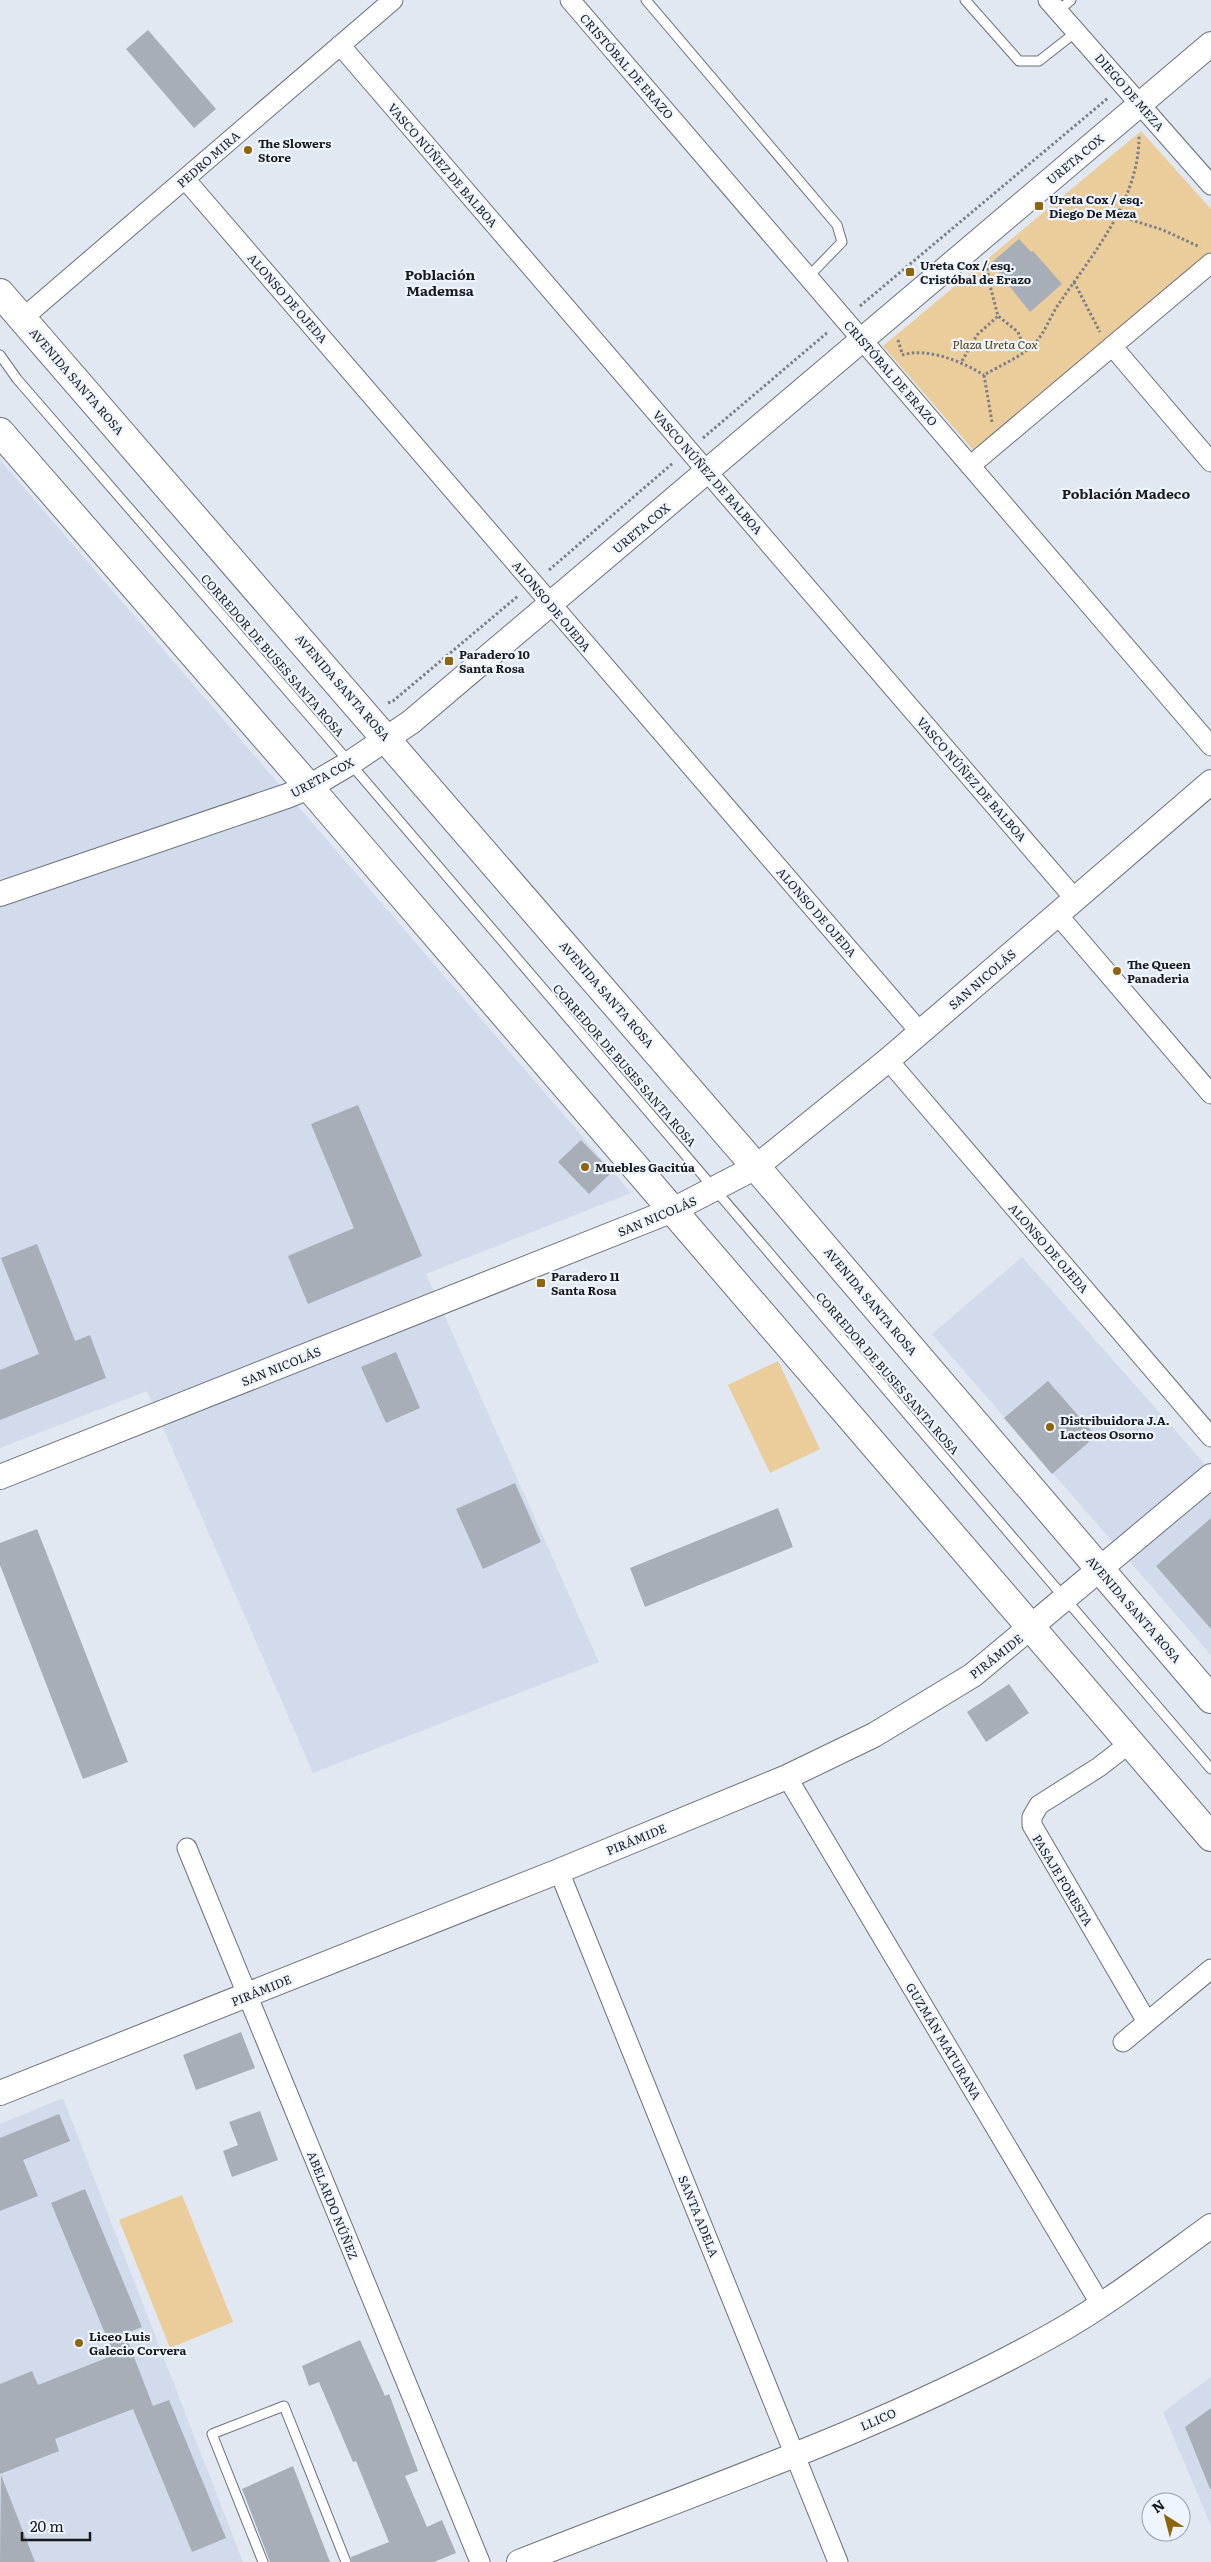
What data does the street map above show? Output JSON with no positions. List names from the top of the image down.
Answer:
{
  "streets": {
    "main road": ["AVENIDA SANTA ROSA"],
    "street": [
      "CRISTÓBAL DE ERAZO",
      "DIEGO DE MEZA",
      "PEDRO MIRA",
      "URETA COX",
      "VASCO NÚÑEZ DE BALBOA",
      "ALONSO DE OJEDA",
      "SAN NICOLÁS",
      "PIRÁMIDE",
      "PASAJE FORESTA",
      "GUZMÁN MATURANA",
      "ABELARDO NÚÑEZ",
      "SANTA ADELA",
      "LLICO"
    ],
    "lane": ["CORREDOR DE BUSES SANTA ROSA"]
  },
  "crossings": [
    ["CRISTÓBAL DE ERAZO", "URETA COX"],
    ["DIEGO DE MEZA", "URETA COX"],
    ["PEDRO MIRA", "VASCO NÚÑEZ DE BALBOA"],
    ["PEDRO MIRA", "ALONSO DE OJEDA"],
    ["PEDRO MIRA", "AVENIDA SANTA ROSA"],
    ["URETA COX", "VASCO NÚÑEZ DE BALBOA"],
    ["URETA COX", "ALONSO DE OJEDA"],
    ["URETA COX", "AVENIDA SANTA ROSA"],
    ["URETA COX", "CORREDOR DE BUSES SANTA ROSA"],
    ["VASCO NÚÑEZ DE BALBOA", "SAN NICOLÁS"],
    ["ALONSO DE OJEDA", "SAN NICOLÁS"],
    ["AVENIDA SANTA ROSA", "SAN NICOLÁS"],
    ["AVENIDA SANTA ROSA", "PIRÁMIDE"],
    ["CORREDOR DE BUSES SANTA ROSA", "SAN NICOLÁS"],
    ["CORREDOR DE BUSES SANTA ROSA", "PIRÁMIDE"],
    ["PIRÁMIDE", "GUZMÁN MATURANA"],
    ["PIRÁMIDE", "ABELARDO NÚÑEZ"],
    ["PIRÁMIDE", "SANTA ADELA"],
    ["GUZMÁN MATURANA", "LLICO"],
    ["SANTA ADELA", "LLICO"]
  ],
  "districts": ["Población Mademsa", "Población Madeco"],
  "parks": ["Plaza Ureta Cox"],
  "places": {
    "other": [
      "The Slowers Store",
      "The Queen Panaderia",
      "Muebles Gacitúa",
      "Distribuidora J.A. Lacteos Osorno",
      "Liceo Luis Galecio Corvera"
    ],
    "transit": [
      "Ureta Cox / esq. Diego De Meza",
      "Ureta Cox / esq. Cristóbal de Erazo",
      "Paradero 10 Santa Rosa",
      "Paradero 11 Santa Rosa"
    ]
  },
  "scale_bar": "20 m",
  "north": "top left"
}
